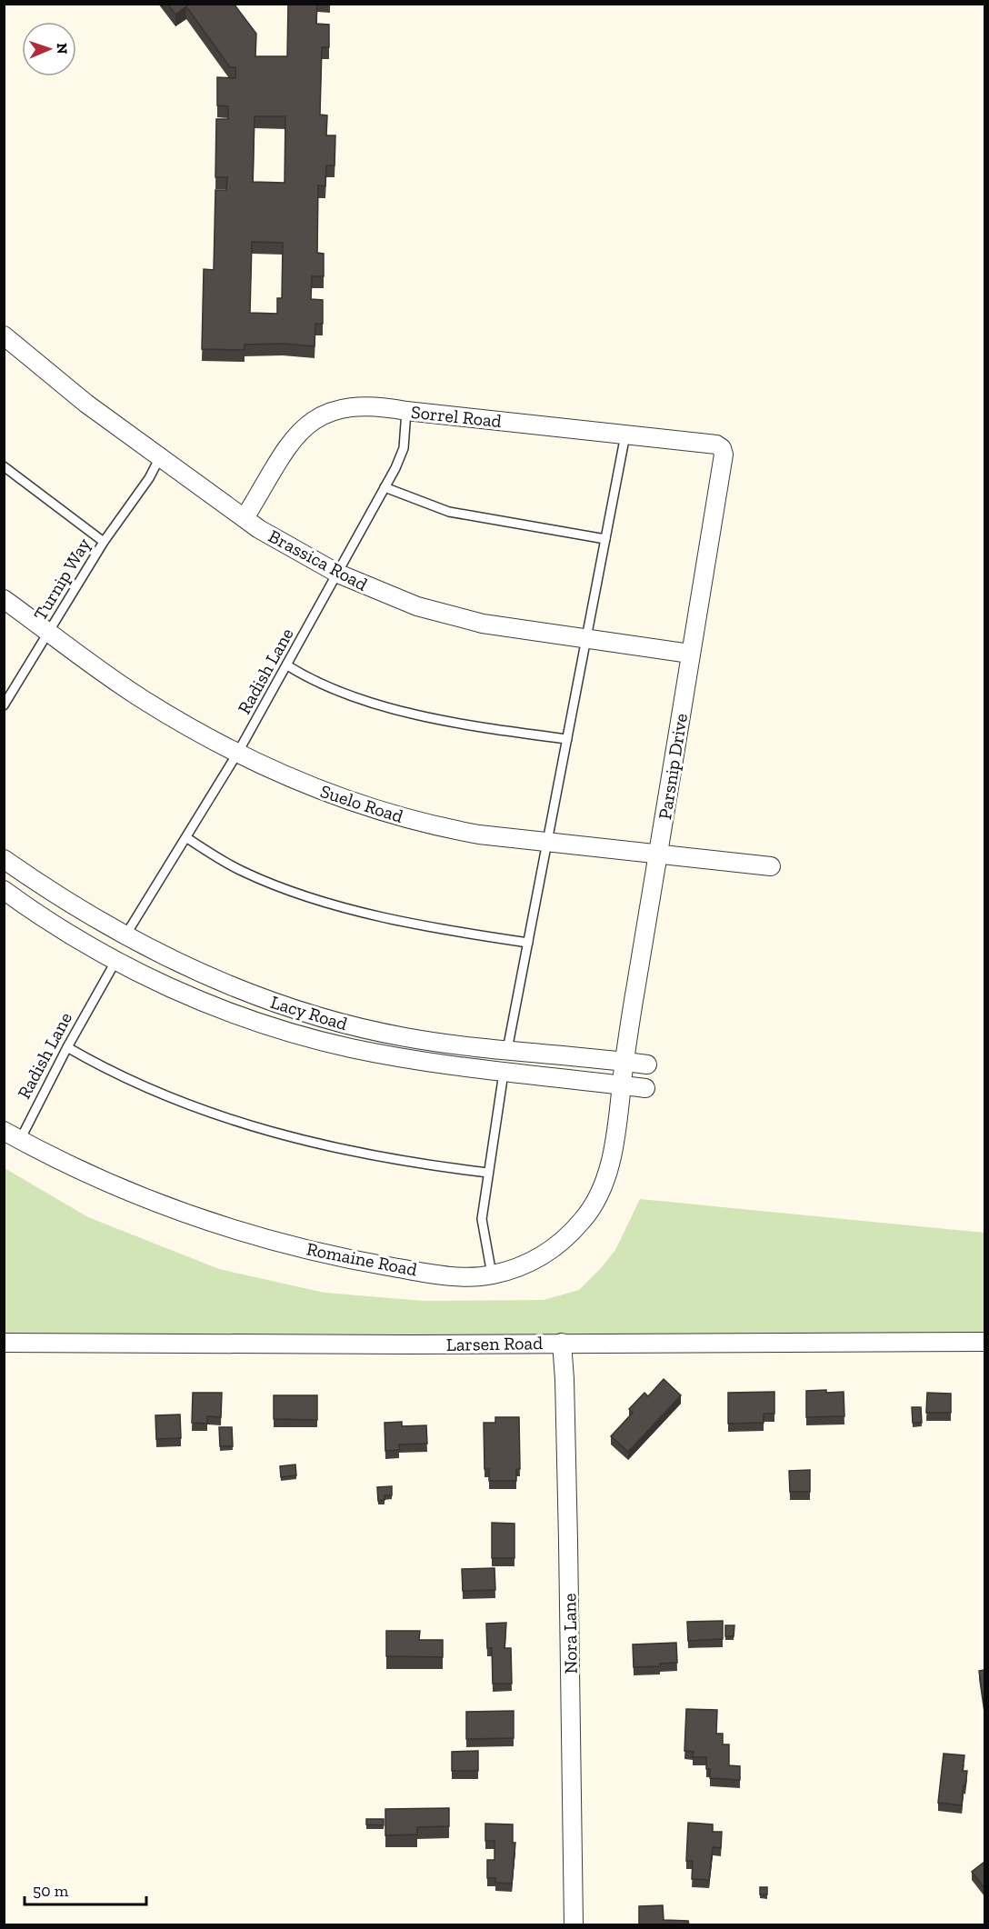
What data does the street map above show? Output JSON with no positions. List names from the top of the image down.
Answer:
{
  "streets": {
    "street": [
      "Sorrel Road",
      "Brassica Road",
      "Parsnip Drive",
      "Suelo Road",
      "Lacy Road",
      "Romaine Road",
      "Larsen Road",
      "Nora Lane"
    ],
    "lane": ["Turnip Way", "Radish Lane"]
  },
  "crossings": [
    ["Sorrel Road", "Brassica Road"],
    ["Sorrel Road", "Radish Lane"],
    ["Sorrel Road", "Parsnip Drive"],
    ["Brassica Road", "Turnip Way"],
    ["Brassica Road", "Radish Lane"],
    ["Brassica Road", "Parsnip Drive"],
    ["Turnip Way", "Suelo Road"],
    ["Radish Lane", "Suelo Road"],
    ["Radish Lane", "Lacy Road"],
    ["Radish Lane", "Romaine Road"],
    ["Parsnip Drive", "Suelo Road"],
    ["Parsnip Drive", "Lacy Road"],
    ["Parsnip Drive", "Romaine Road"],
    ["Lacy Road", "Romaine Road"],
    ["Larsen Road", "Nora Lane"]
  ],
  "scale_bar": "50 m",
  "north": "right"
}
